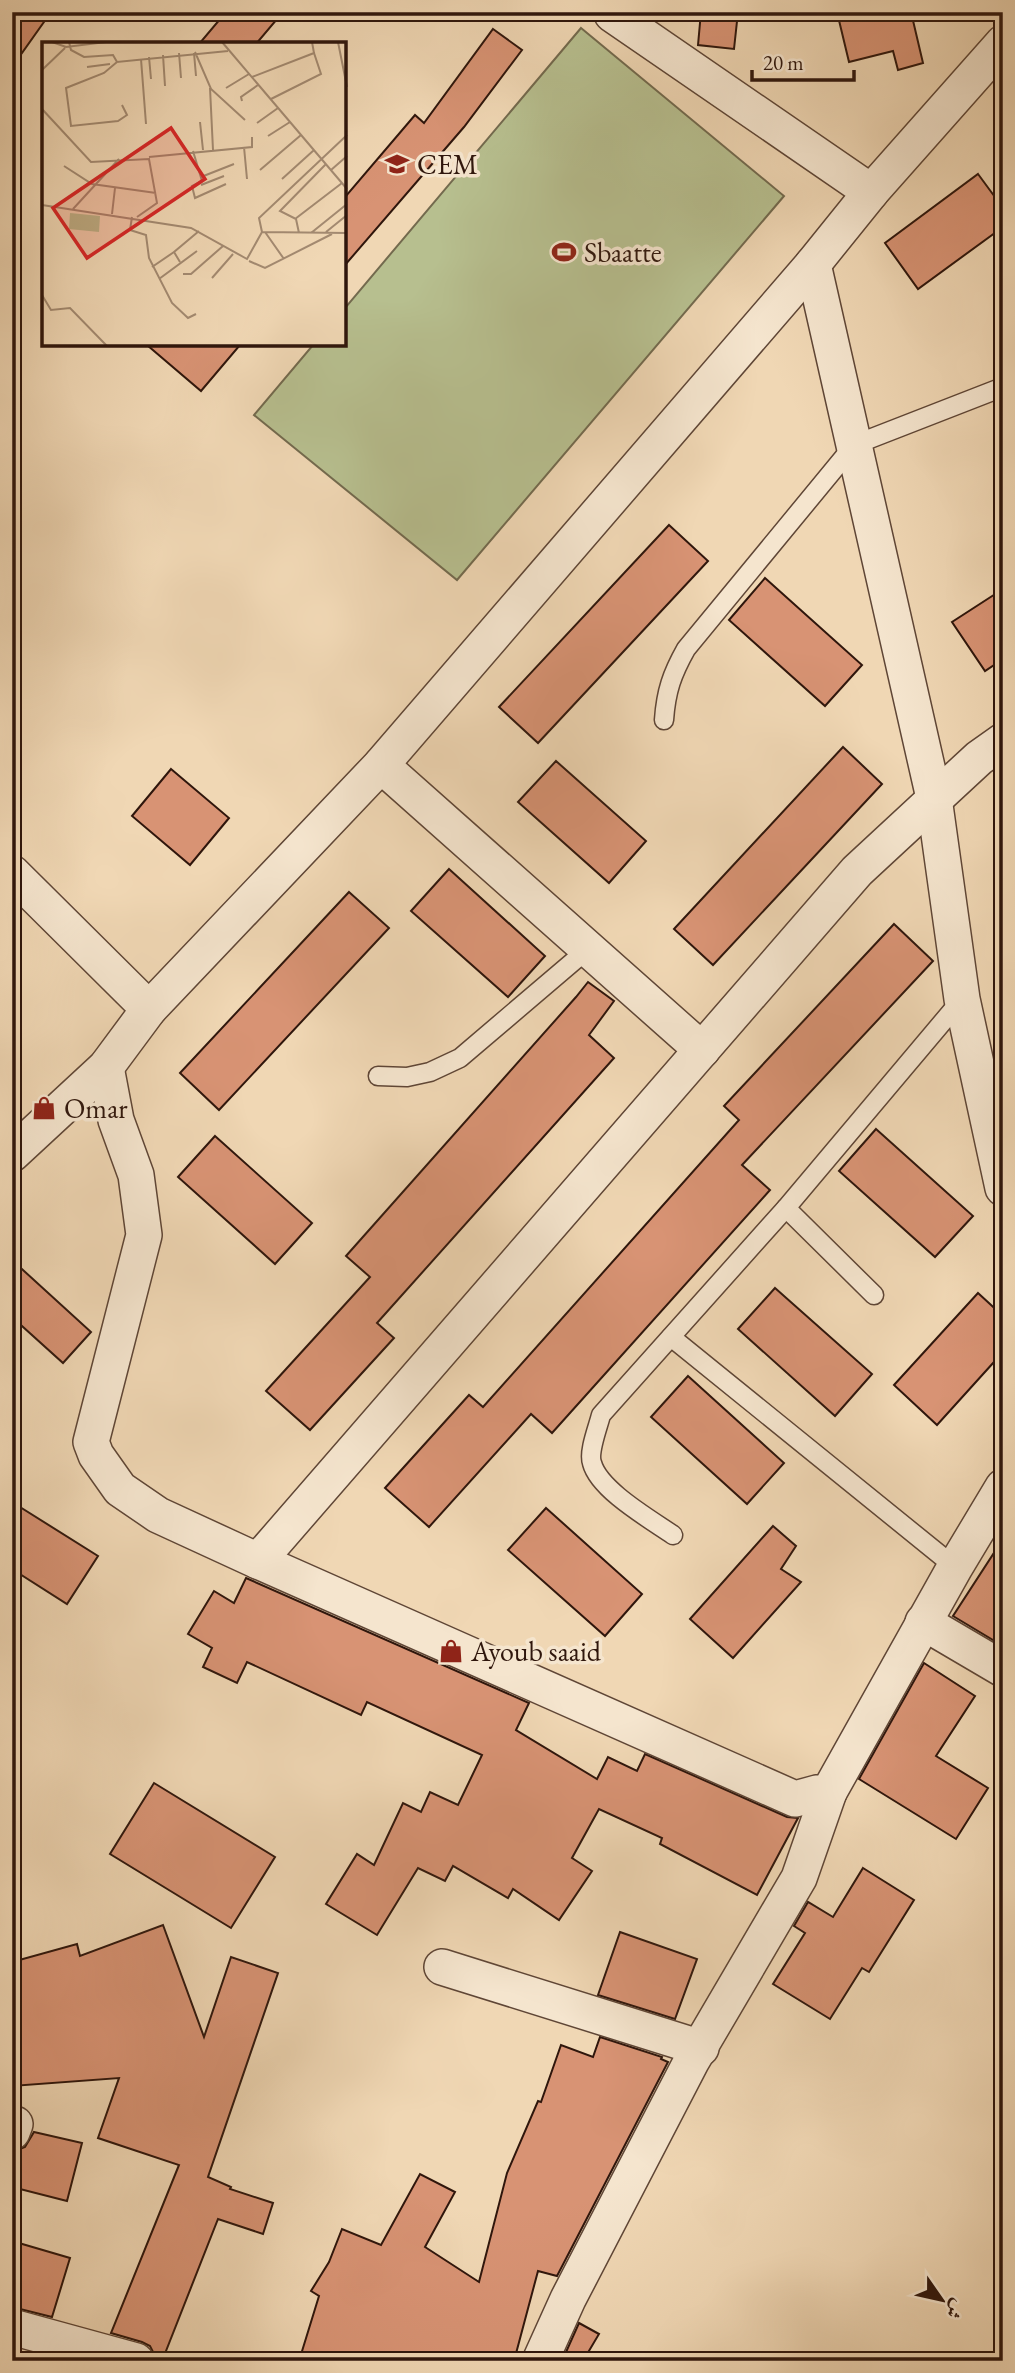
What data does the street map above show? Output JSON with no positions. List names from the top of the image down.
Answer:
{
  "places": {
    "school or university": ["CEM"],
    "sports": ["Sbaatte"],
    "shop": ["Omar", "Ayoub saaid"]
  },
  "scale_bar": "20 m",
  "north": "bottom right"
}
